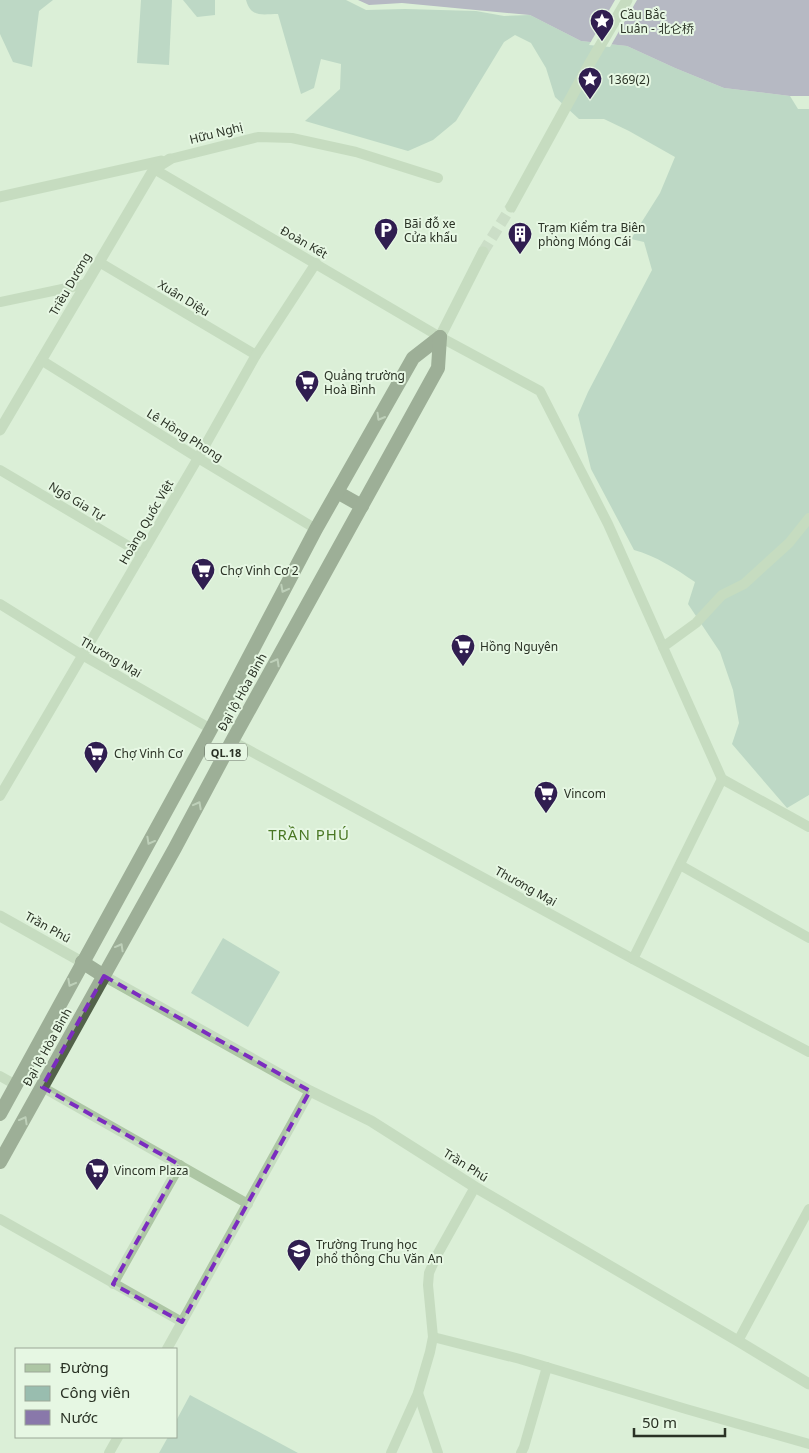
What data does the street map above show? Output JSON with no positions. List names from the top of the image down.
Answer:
{
  "streets": {
    "highway": ["Đại lộ Hòa Bình", "QL.18"],
    "street": [
      "Hữu Nghị",
      "Đoàn Kết",
      "Triều Dương",
      "Xuân Diệu",
      "Lê Hồng Phong",
      "Ngô Gia Tự",
      "Hoàng Quốc Việt",
      "Thương Mại",
      "Trần Phú"
    ]
  },
  "crossings": [
    ["Hữu Nghị", "Triều Dương"],
    ["Đoàn Kết", "Triều Dương"],
    ["Đoàn Kết", "Hoàng Quốc Việt"],
    ["Đoàn Kết", "Đại lộ Hòa Bình"],
    ["Triều Dương", "Xuân Diệu"],
    ["Triều Dương", "Lê Hồng Phong"],
    ["Xuân Diệu", "Hoàng Quốc Việt"],
    ["Lê Hồng Phong", "Hoàng Quốc Việt"],
    ["Lê Hồng Phong", "Đại lộ Hòa Bình"],
    ["Ngô Gia Tự", "Hoàng Quốc Việt"],
    ["Hoàng Quốc Việt", "Thương Mại"],
    ["Thương Mại", "Đại lộ Hòa Bình"],
    ["Đại lộ Hòa Bình", "Trần Phú"]
  ],
  "districts": ["TRẦN PHÚ"],
  "places": {
    "place": ["Cầu Bắc Luân - 北仑桥", "1369(2)"],
    "parking": ["Bãi đỗ xe Cửa khẩu"],
    "building": ["Trạm Kiểm tra Biên phòng Móng Cái"],
    "supermarket": [
      "Quảng trường Hoà Bình",
      "Chợ Vinh Cơ 2",
      "Hồng Nguyên",
      "Chợ Vinh Cơ",
      "Vincom",
      "Vincom Plaza"
    ],
    "school or university": ["Trường Trung học phổ thông Chu Văn An"]
  },
  "legend": ["Đường", "Công viên", "Nước"],
  "scale_bar": "50 m"
}
